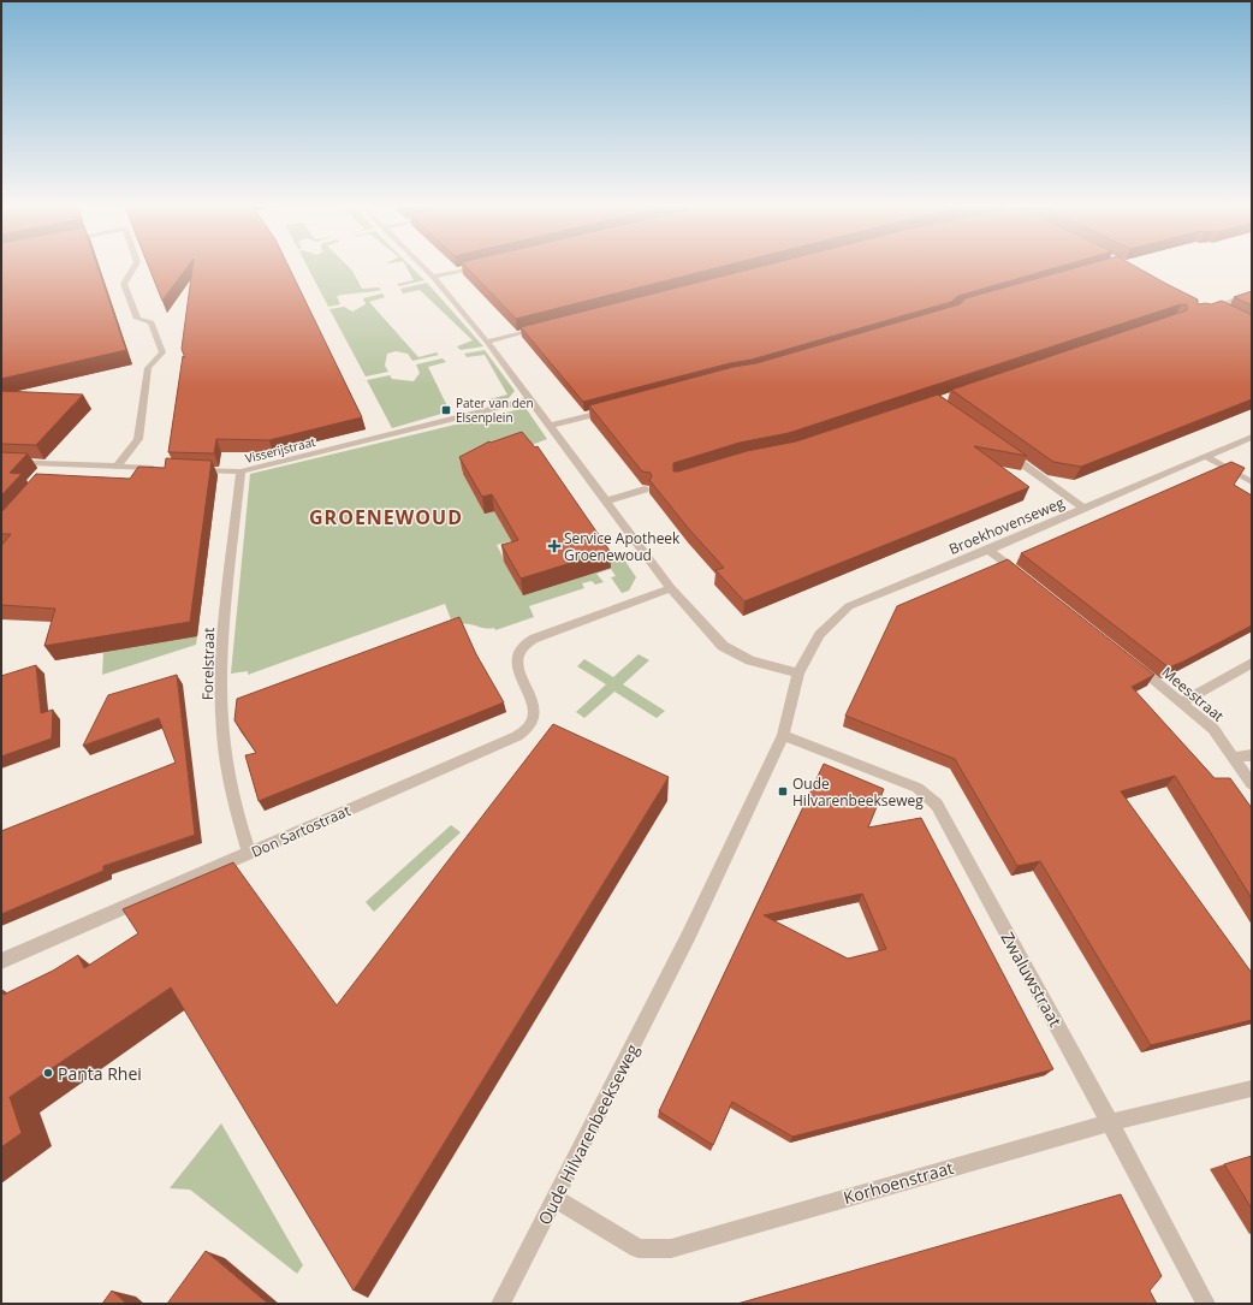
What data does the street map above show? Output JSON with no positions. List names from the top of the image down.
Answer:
{
  "streets": {
    "street": [
      "Visserijstraat",
      "Broekhovenseweg",
      "Forelstraat",
      "Meesstraat",
      "Don Sartostraat",
      "Zwaluwstraat",
      "Oude Hilvarenbeekseweg",
      "Korhoenstraat"
    ]
  },
  "crossings": [
    ["Visserijstraat", "Forelstraat"],
    ["Broekhovenseweg", "Oude Hilvarenbeekseweg"],
    ["Forelstraat", "Don Sartostraat"],
    ["Zwaluwstraat", "Oude Hilvarenbeekseweg"],
    ["Zwaluwstraat", "Korhoenstraat"],
    ["Oude Hilvarenbeekseweg", "Korhoenstraat"]
  ],
  "districts": ["GROENEWOUD"],
  "places": {
    "transit": ["Pater van den Elsenplein", "Oude Hilvarenbeekseweg"],
    "health": ["Service Apotheek Groenewoud"],
    "other": ["Panta Rhei"]
  }
}
